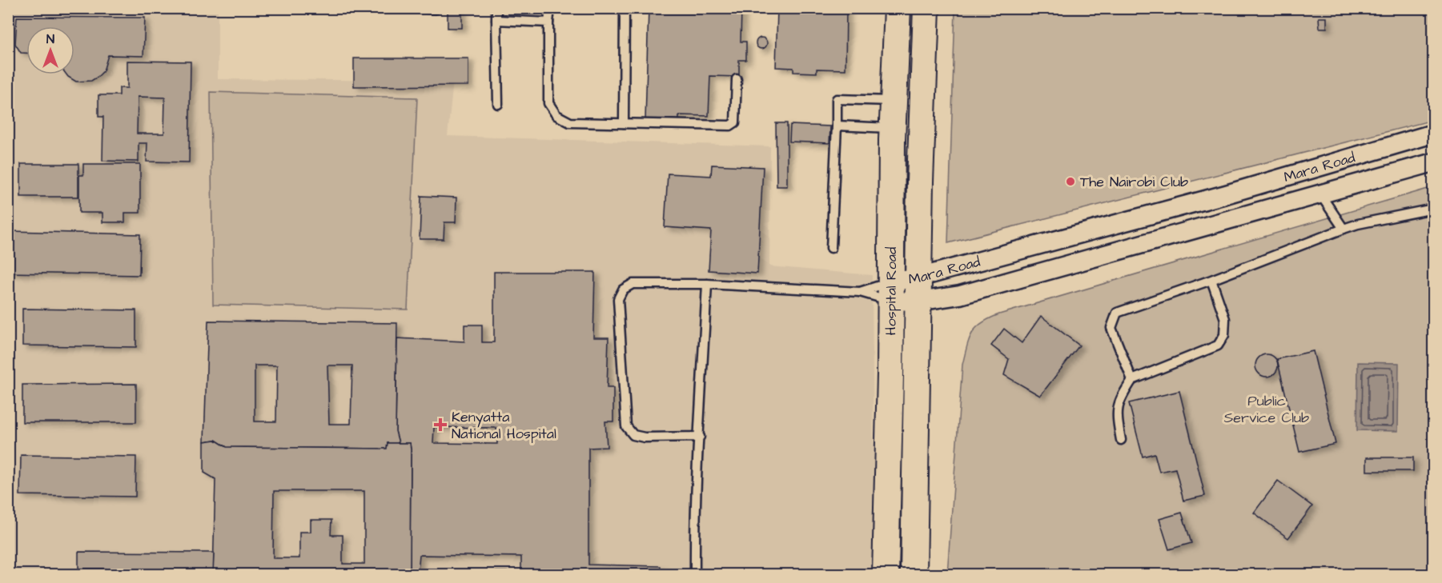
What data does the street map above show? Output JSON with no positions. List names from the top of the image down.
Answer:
{
  "streets": {
    "street": ["Mara Road", "Hospital Road"]
  },
  "crossings": [
    ["Mara Road", "Hospital Road"]
  ],
  "parks": ["Public Service Club"],
  "places": {
    "other": ["The Nairobi Club"],
    "health": ["Kenyatta National Hospital"]
  },
  "north": "top"
}
